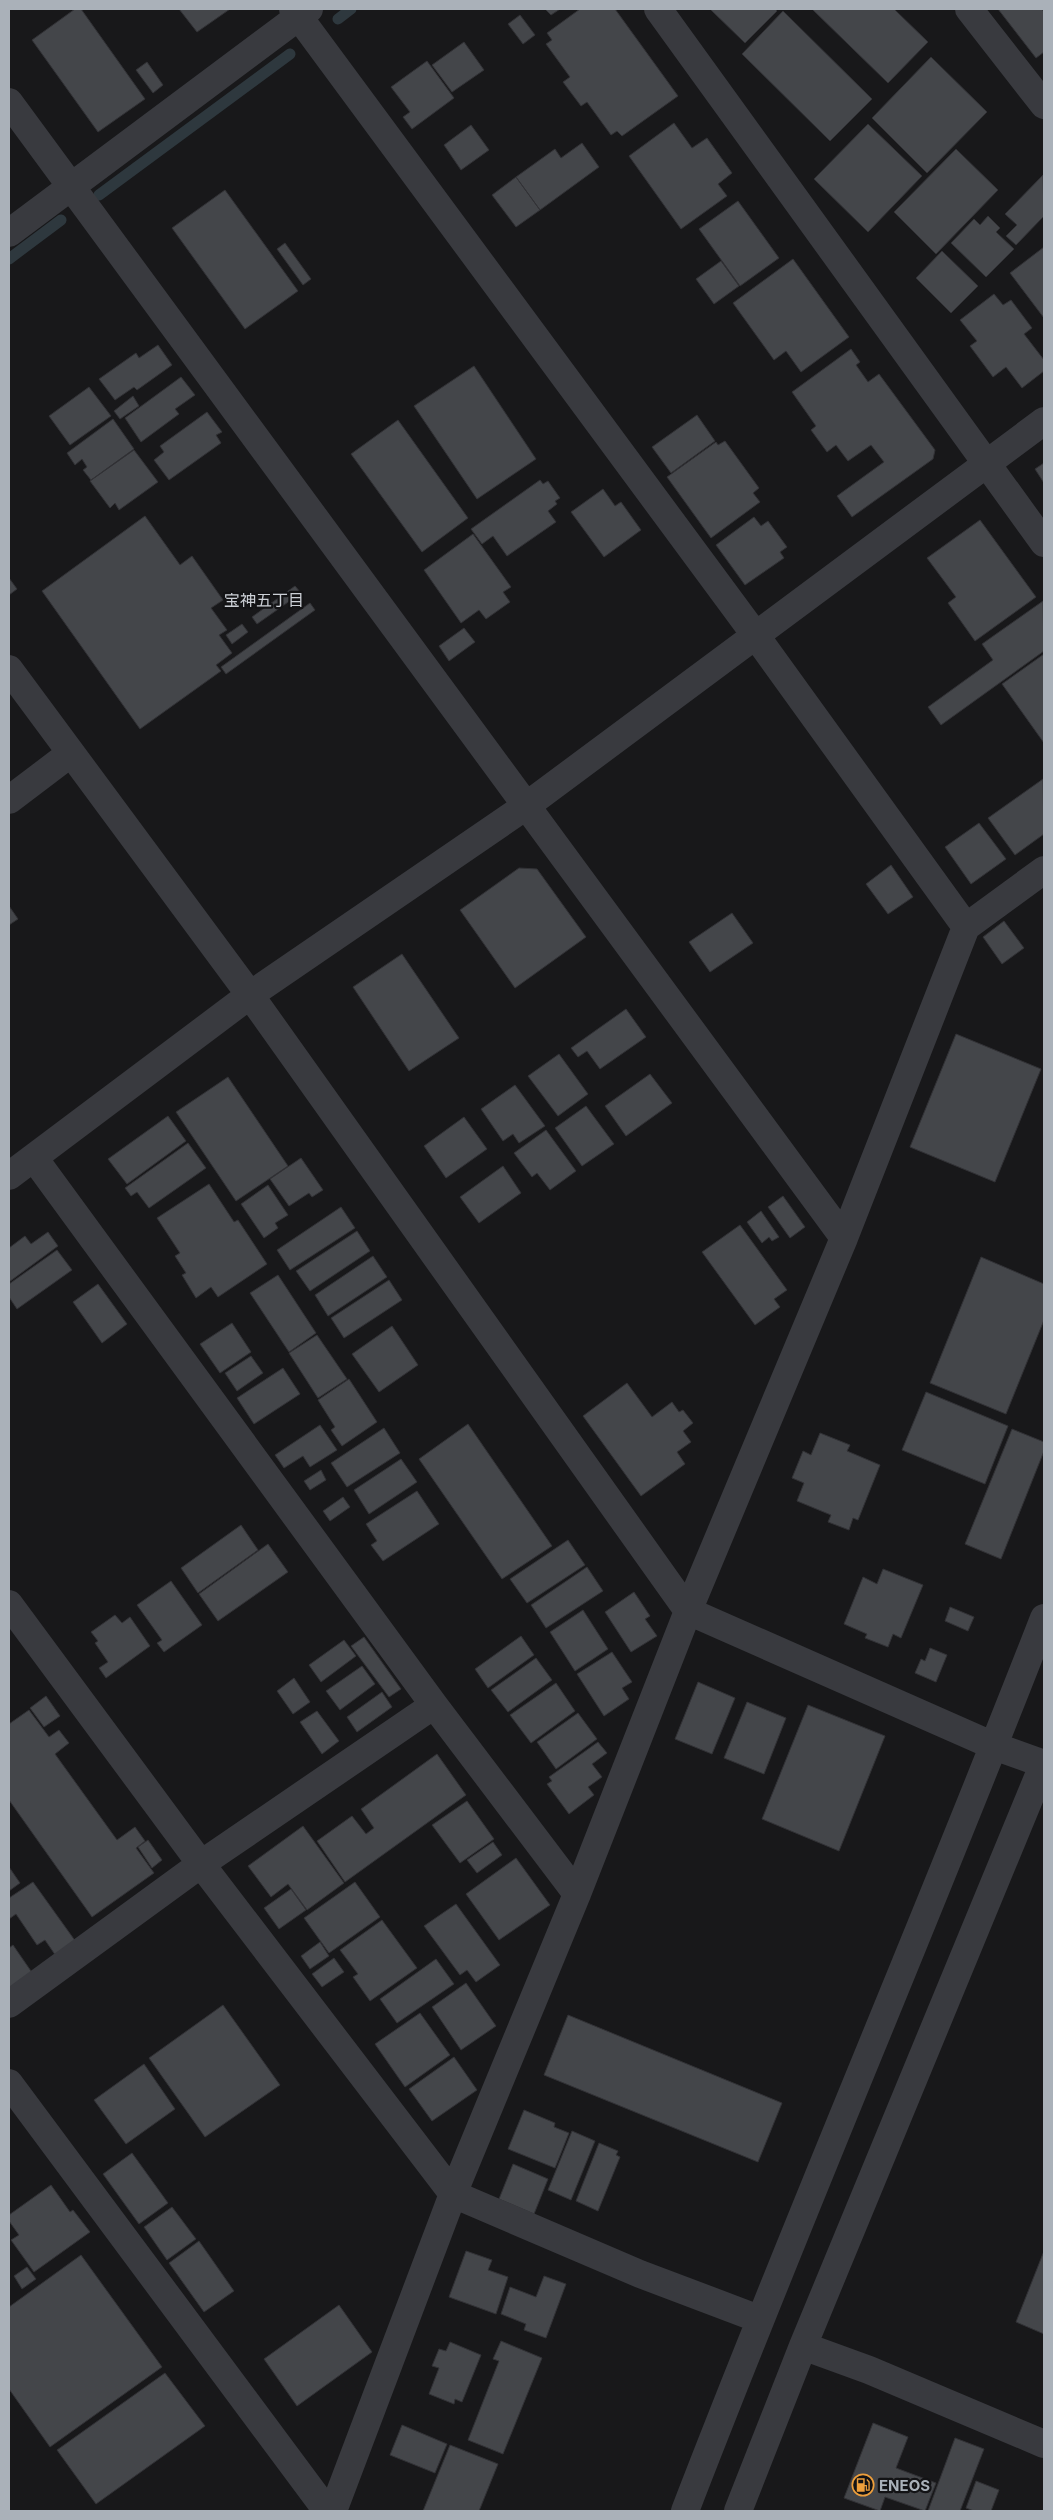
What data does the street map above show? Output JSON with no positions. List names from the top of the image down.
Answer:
{
  "districts": ["宝神五丁目"],
  "places": {
    "fuel station": ["ENEOS"]
  }
}
